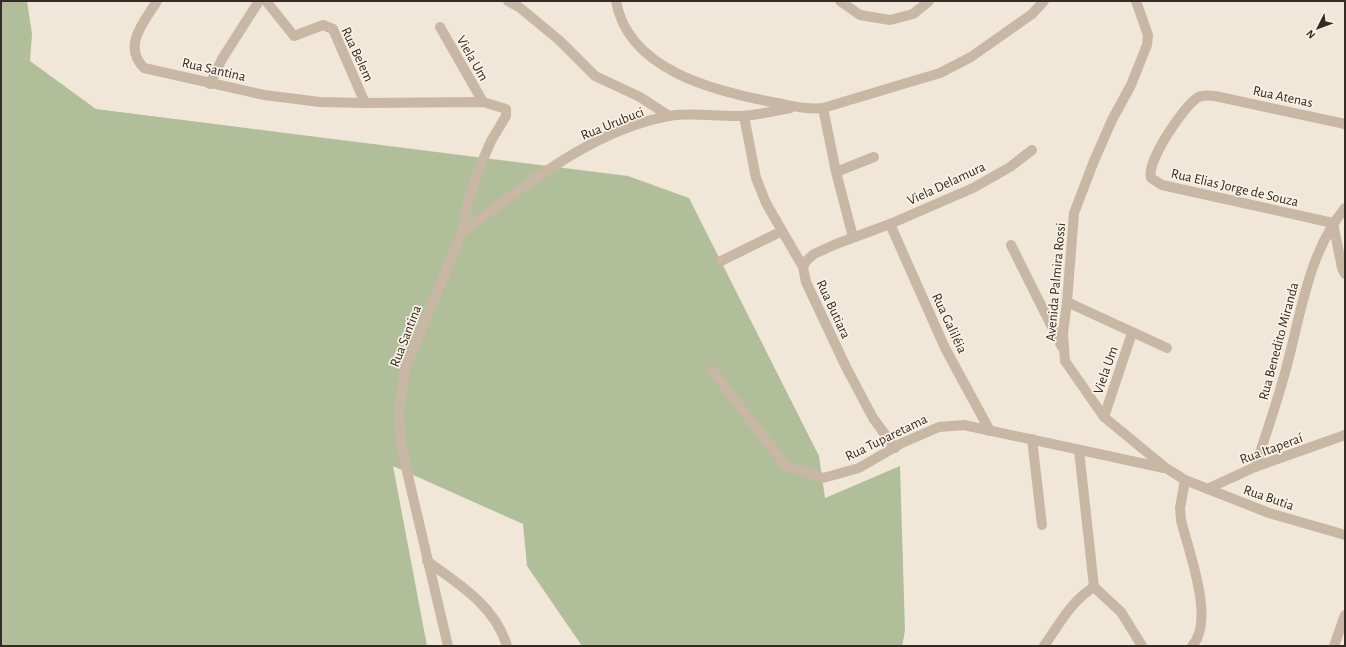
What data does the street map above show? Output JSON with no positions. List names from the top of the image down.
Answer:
{
  "streets": {
    "street": [
      "Rua Belem",
      "Viela Um",
      "Rua Santina",
      "Rua Atenas",
      "Rua Urubuci",
      "Viela Delamura",
      "Rua Elias Jorge de Souza",
      "Avenida Palmira Rossi",
      "Rua Butiara",
      "Rua Galiléia",
      "Rua Benedito Miranda",
      "Rua Tuparetama",
      "Rua Itaperaí",
      "Rua Butia"
    ]
  },
  "crossings": [
    ["Rua Belem", "Rua Santina"],
    ["Viela Um", "Rua Santina"],
    ["Viela Um", "Avenida Palmira Rossi"],
    ["Rua Santina", "Rua Urubuci"],
    ["Rua Atenas", "Rua Elias Jorge de Souza"],
    ["Viela Delamura", "Rua Butiara"],
    ["Viela Delamura", "Rua Galiléia"],
    ["Rua Elias Jorge de Souza", "Rua Benedito Miranda"],
    ["Avenida Palmira Rossi", "Rua Tuparetama"],
    ["Avenida Palmira Rossi", "Rua Butia"],
    ["Rua Butiara", "Rua Galiléia"],
    ["Rua Butiara", "Rua Tuparetama"],
    ["Rua Galiléia", "Rua Tuparetama"],
    ["Rua Benedito Miranda", "Rua Itaperaí"],
    ["Rua Itaperaí", "Rua Butia"]
  ],
  "north": "bottom left"
}
